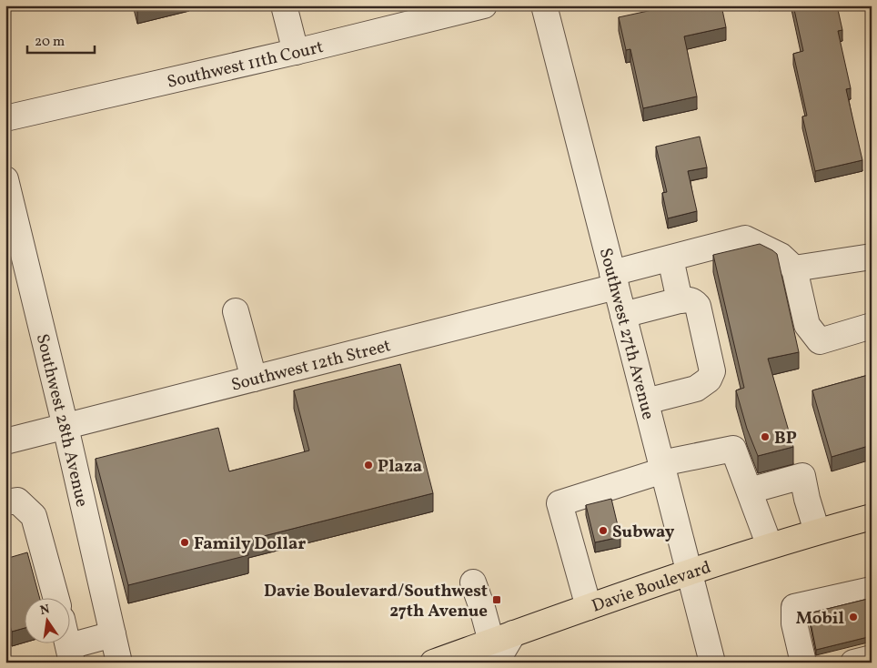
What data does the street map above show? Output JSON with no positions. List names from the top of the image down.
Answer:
{
  "streets": {
    "main road": ["Davie Boulevard"],
    "street": [
      "Southwest 11th Court",
      "Southwest 27th Avenue",
      "Southwest 12th Street",
      "Southwest 28th Avenue"
    ]
  },
  "crossings": [
    ["Southwest 27th Avenue", "Southwest 12th Street"],
    ["Southwest 27th Avenue", "Davie Boulevard"],
    ["Southwest 12th Street", "Southwest 28th Avenue"]
  ],
  "places": {
    "other": [
      "BP",
      "Plaza",
      "Subway",
      "Family Dollar",
      "Mobil"
    ],
    "transit": ["Davie Boulevard/Southwest 27th Avenue"]
  },
  "scale_bar": "20 m",
  "north": "top"
}
